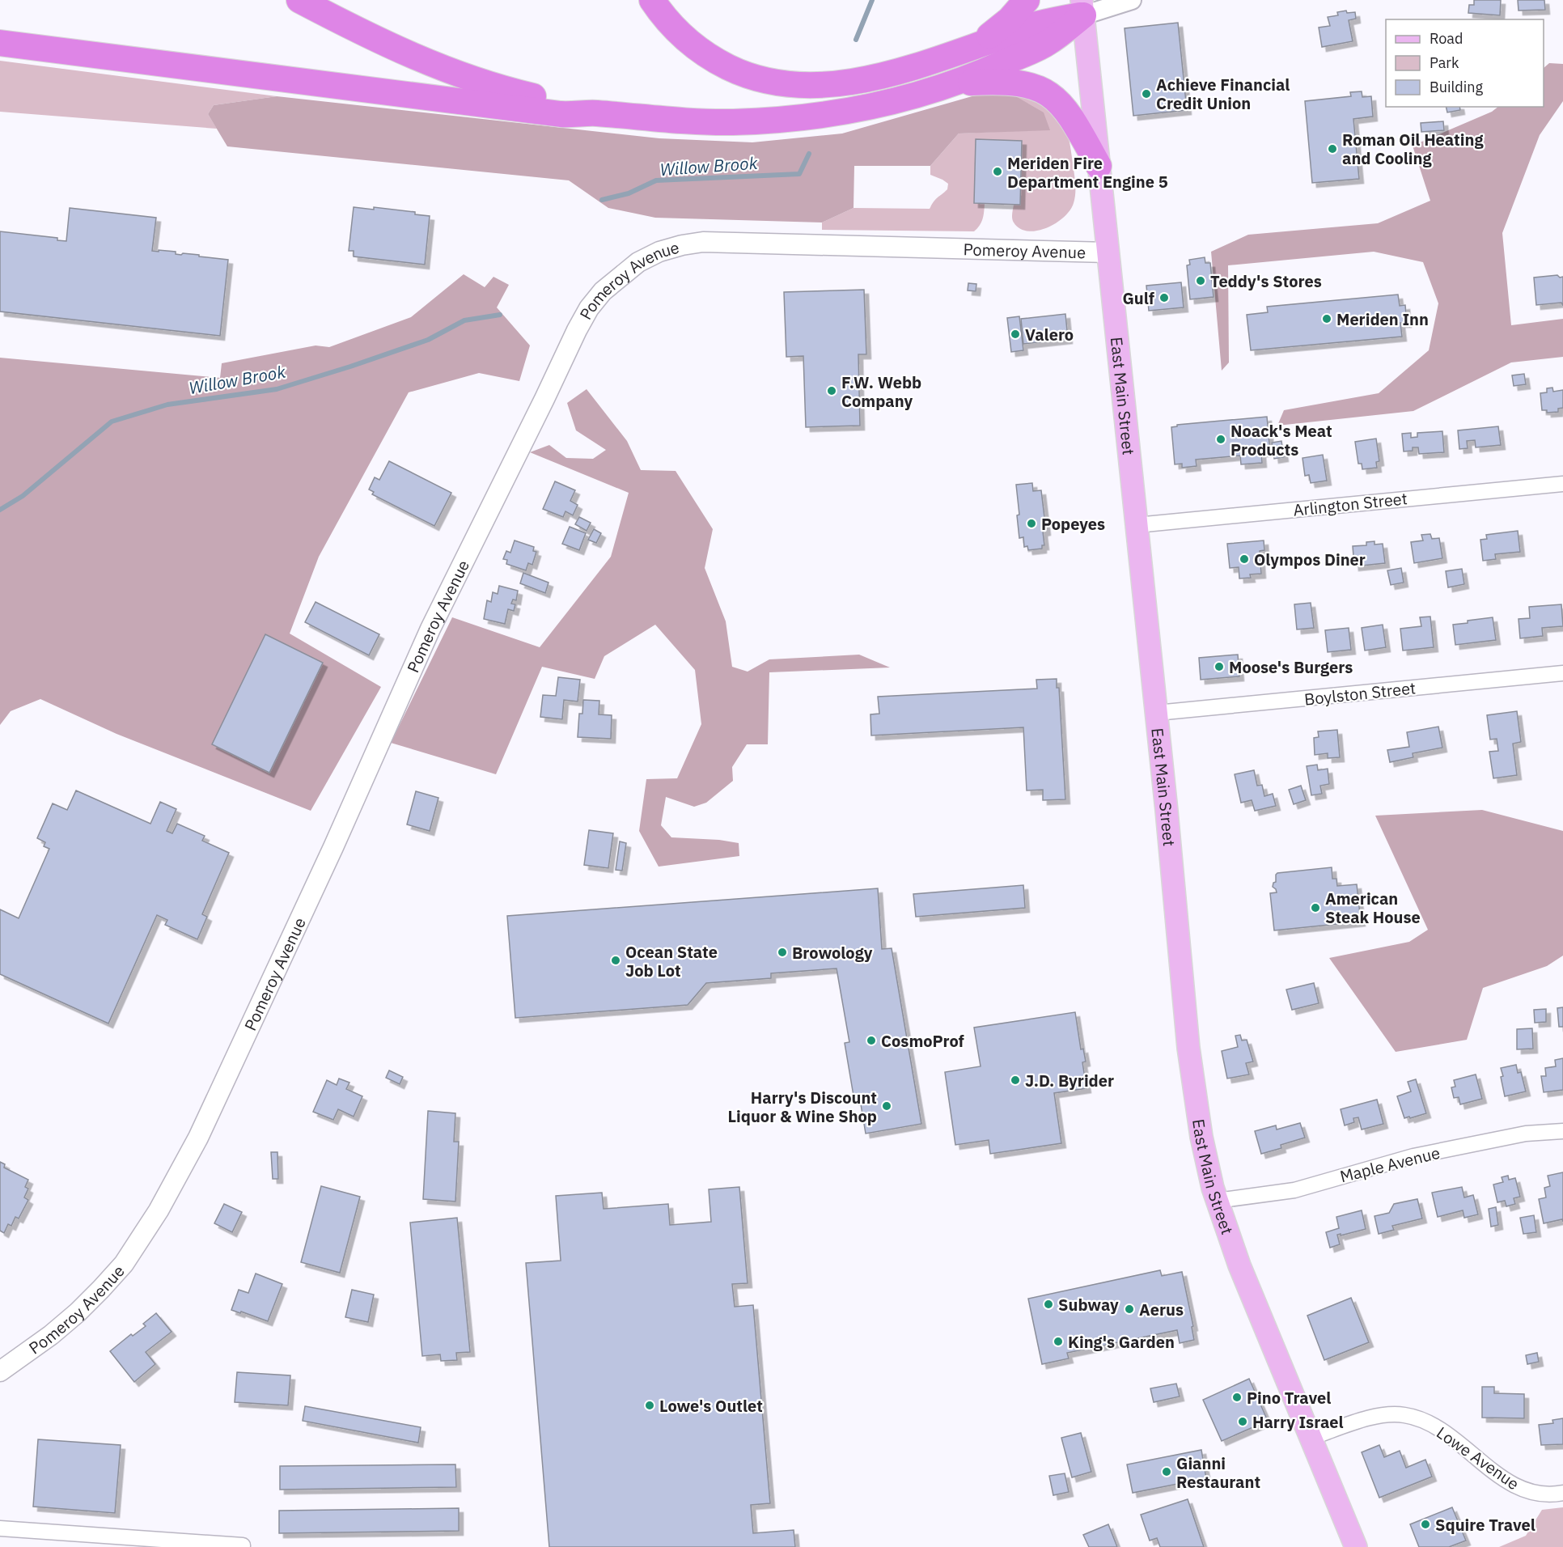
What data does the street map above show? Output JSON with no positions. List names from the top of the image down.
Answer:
{
  "streets": {
    "main road": ["Pomeroy Avenue", "East Main Street"],
    "street": [
      "Arlington Street",
      "Boylston Street",
      "Maple Avenue",
      "Lowe Avenue"
    ]
  },
  "crossings": [
    ["Pomeroy Avenue", "East Main Street"],
    ["East Main Street", "Arlington Street"],
    ["East Main Street", "Boylston Street"],
    ["East Main Street", "Maple Avenue"],
    ["East Main Street", "Lowe Avenue"]
  ],
  "water": ["Willow Brook"],
  "places": [
    "Achieve Financial Credit Union",
    "Roman Oil Heating and Cooling",
    "Meriden Fire Department Engine 5",
    "Teddy's Stores",
    "Gulf",
    "Meriden Inn",
    "Valero",
    "F.W. Webb Company",
    "Noack's Meat Products",
    "Popeyes",
    "Olympos Diner",
    "Moose's Burgers",
    "American Steak House",
    "Browology",
    "Ocean State Job Lot",
    "CosmoProf",
    "J.D. Byrider",
    "Harry's Discount Liquor & Wine Shop",
    "Subway",
    "Aerus",
    "King's Garden",
    "Pino Travel",
    "Lowe's Outlet",
    "Harry Israel",
    "Gianni Restaurant",
    "Squire Travel"
  ],
  "legend": ["Road", "Park", "Building"]
}
